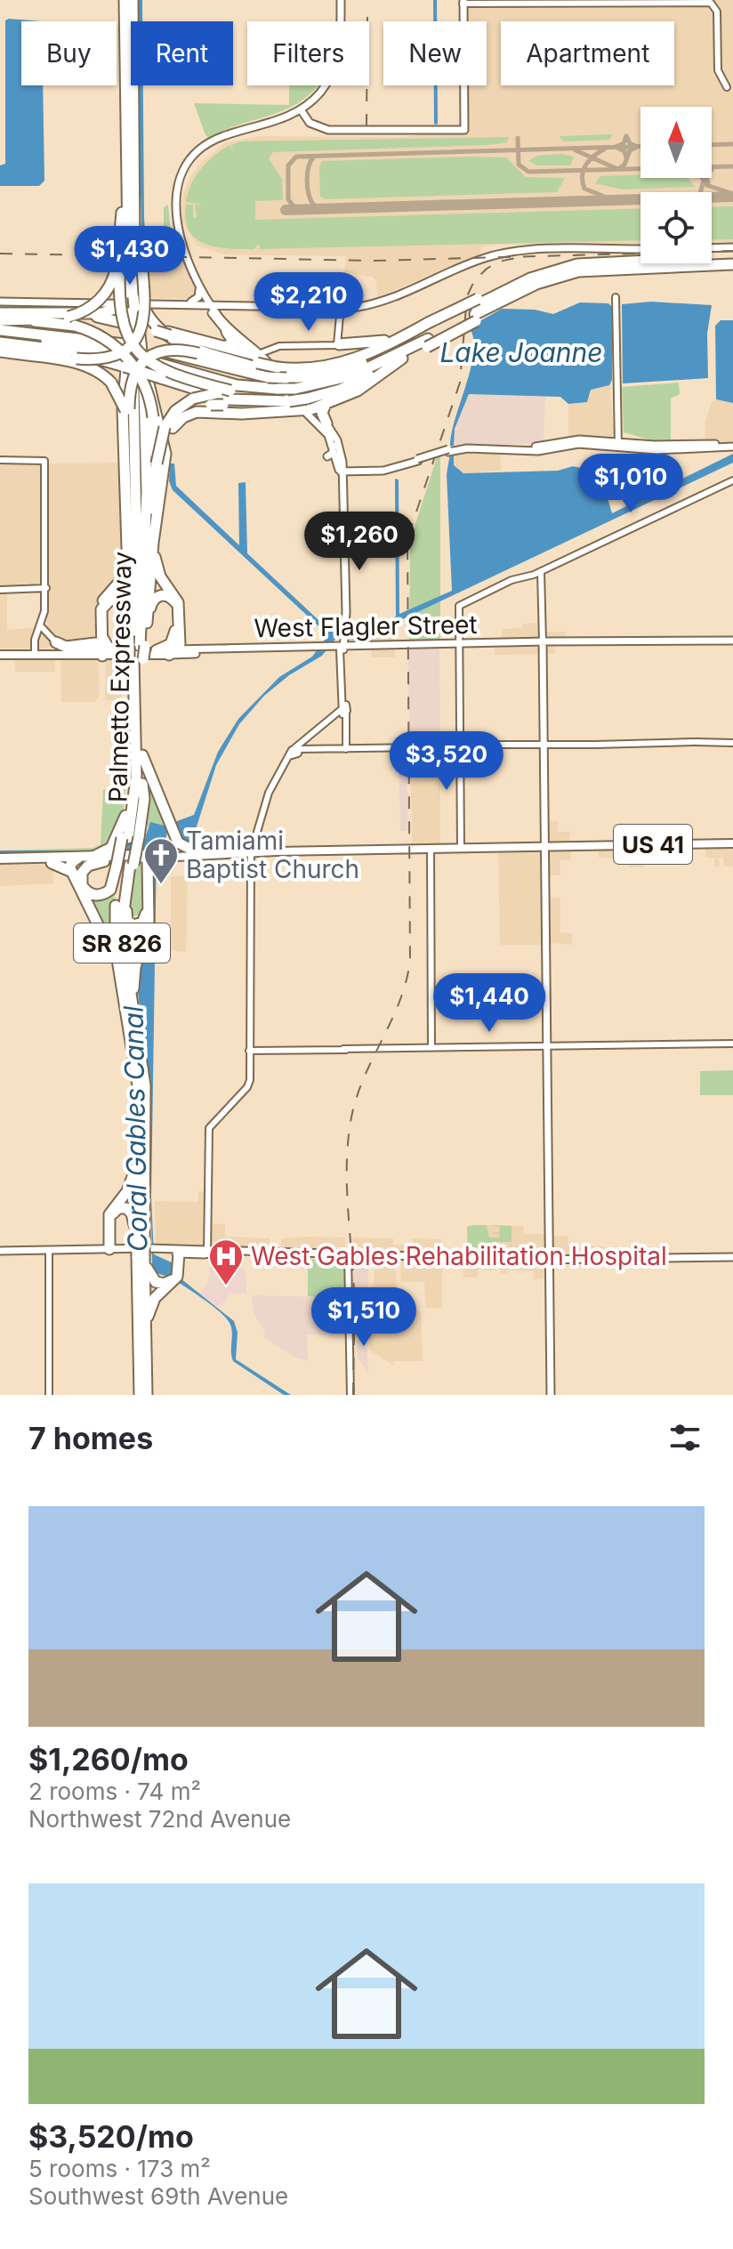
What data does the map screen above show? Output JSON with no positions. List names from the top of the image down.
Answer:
{
  "streets": {
    "highway": ["Palmetto Expressway", "US 41", "SR 826"],
    "main road": ["West Flagler Street"]
  },
  "crossings": [
    ["West Flagler Street", "Palmetto Expressway"],
    ["US 41", "SR 826"]
  ],
  "water": ["Lake Joanne", "Coral Gables Canal"],
  "places": {
    "church": ["Tamiami Baptist Church"],
    "hospital": ["West Gables Rehabilitation Hospital"]
  },
  "north": "top",
  "page": {
    "chip": [
      "Buy",
      "Rent",
      "Filters",
      "New",
      "Apartment"
    ],
    "price": [
      "$1,430",
      "$2,210",
      "$1,010",
      "$1,260",
      "$3,520",
      "$1,440",
      "$1,510"
    ],
    "heading": "7 homes",
    "list": [
      {
        "name": "$1,260/mo",
        "note": "2 rooms · 74 m² · Northwest 72nd Avenue"
      },
      {
        "name": "$3,520/mo",
        "note": "5 rooms · 173 m² · Southwest 69th Avenue"
      }
    ]
  }
}
